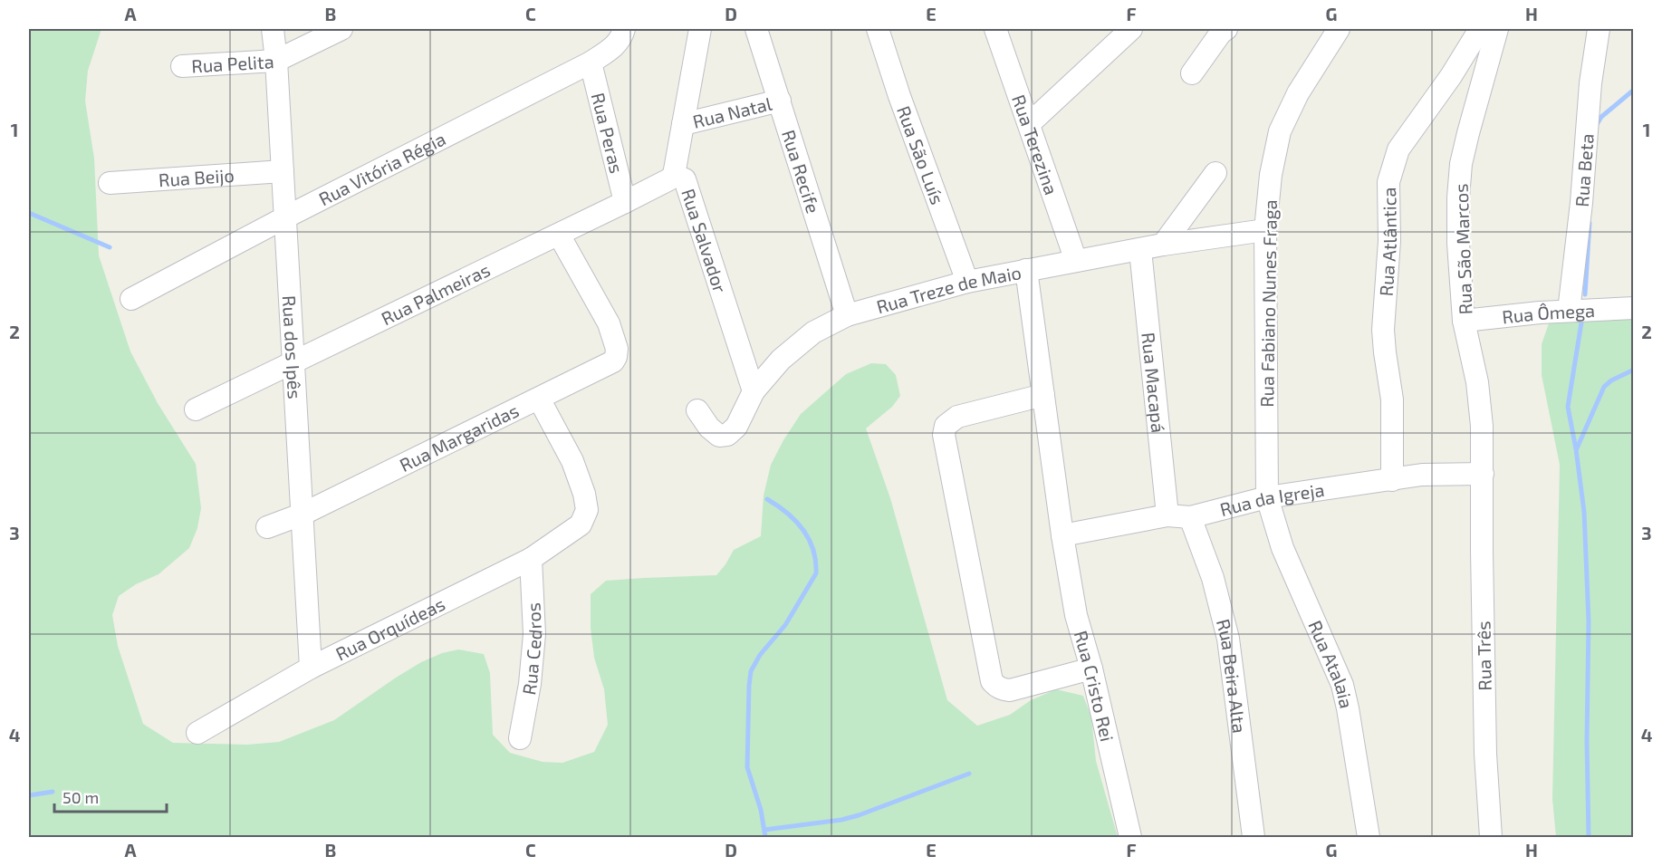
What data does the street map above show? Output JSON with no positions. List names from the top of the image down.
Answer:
{
  "streets": {
    "street": [
      "Rua Pelita",
      "Rua Natal",
      "Rua Peras",
      "Rua Terezina",
      "Rua São Luís",
      "Rua Vitória Régia",
      "Rua Beta",
      "Rua Recife",
      "Rua Beijo",
      "Rua Salvador",
      "Rua Atlântica",
      "Rua São Marcos",
      "Rua Treze de Maio",
      "Rua Palmeiras",
      "Rua Fabiano Nunes Fraga",
      "Rua Ômega",
      "Rua dos Ipês",
      "Rua Macapá",
      "Rua Margaridas",
      "Rua da Igreja",
      "Rua Orquídeas",
      "Rua Cedros",
      "Rua Três",
      "Rua Atalaia",
      "Rua Beira Alta",
      "Rua Cristo Rei"
    ]
  },
  "crossings": [
    ["Rua Pelita", "Rua dos Ipês"],
    ["Rua Natal", "Rua Recife"],
    ["Rua Natal", "Rua Salvador"],
    ["Rua Peras", "Rua Vitória Régia"],
    ["Rua Peras", "Rua Palmeiras"],
    ["Rua Terezina", "Rua Treze de Maio"],
    ["Rua São Luís", "Rua Treze de Maio"],
    ["Rua Vitória Régia", "Rua dos Ipês"],
    ["Rua Beta", "Rua Ômega"],
    ["Rua Recife", "Rua Treze de Maio"],
    ["Rua Beijo", "Rua dos Ipês"],
    ["Rua Salvador", "Rua Treze de Maio"],
    ["Rua Salvador", "Rua Palmeiras"],
    ["Rua Atlântica", "Rua da Igreja"],
    ["Rua São Marcos", "Rua Ômega"],
    ["Rua São Marcos", "Rua da Igreja"],
    ["Rua São Marcos", "Rua Três"],
    ["Rua Treze de Maio", "Rua Fabiano Nunes Fraga"],
    ["Rua Treze de Maio", "Rua Macapá"],
    ["Rua Treze de Maio", "Rua Cristo Rei"],
    ["Rua Palmeiras", "Rua dos Ipês"],
    ["Rua Palmeiras", "Rua Margaridas"],
    ["Rua Fabiano Nunes Fraga", "Rua da Igreja"],
    ["Rua Fabiano Nunes Fraga", "Rua Atalaia"],
    ["Rua dos Ipês", "Rua Margaridas"],
    ["Rua dos Ipês", "Rua Orquídeas"],
    ["Rua Macapá", "Rua da Igreja"],
    ["Rua Margaridas", "Rua Orquídeas"],
    ["Rua da Igreja", "Rua Três"],
    ["Rua da Igreja", "Rua Atalaia"],
    ["Rua da Igreja", "Rua Beira Alta"],
    ["Rua da Igreja", "Rua Cristo Rei"],
    ["Rua Orquídeas", "Rua Cedros"]
  ],
  "scale_bar": "50 m",
  "grid": {
    "columns": [
      "A",
      "B",
      "C",
      "D",
      "E",
      "F",
      "G",
      "H"
    ],
    "rows": [
      "1",
      "2",
      "3",
      "4"
    ]
  }
}
